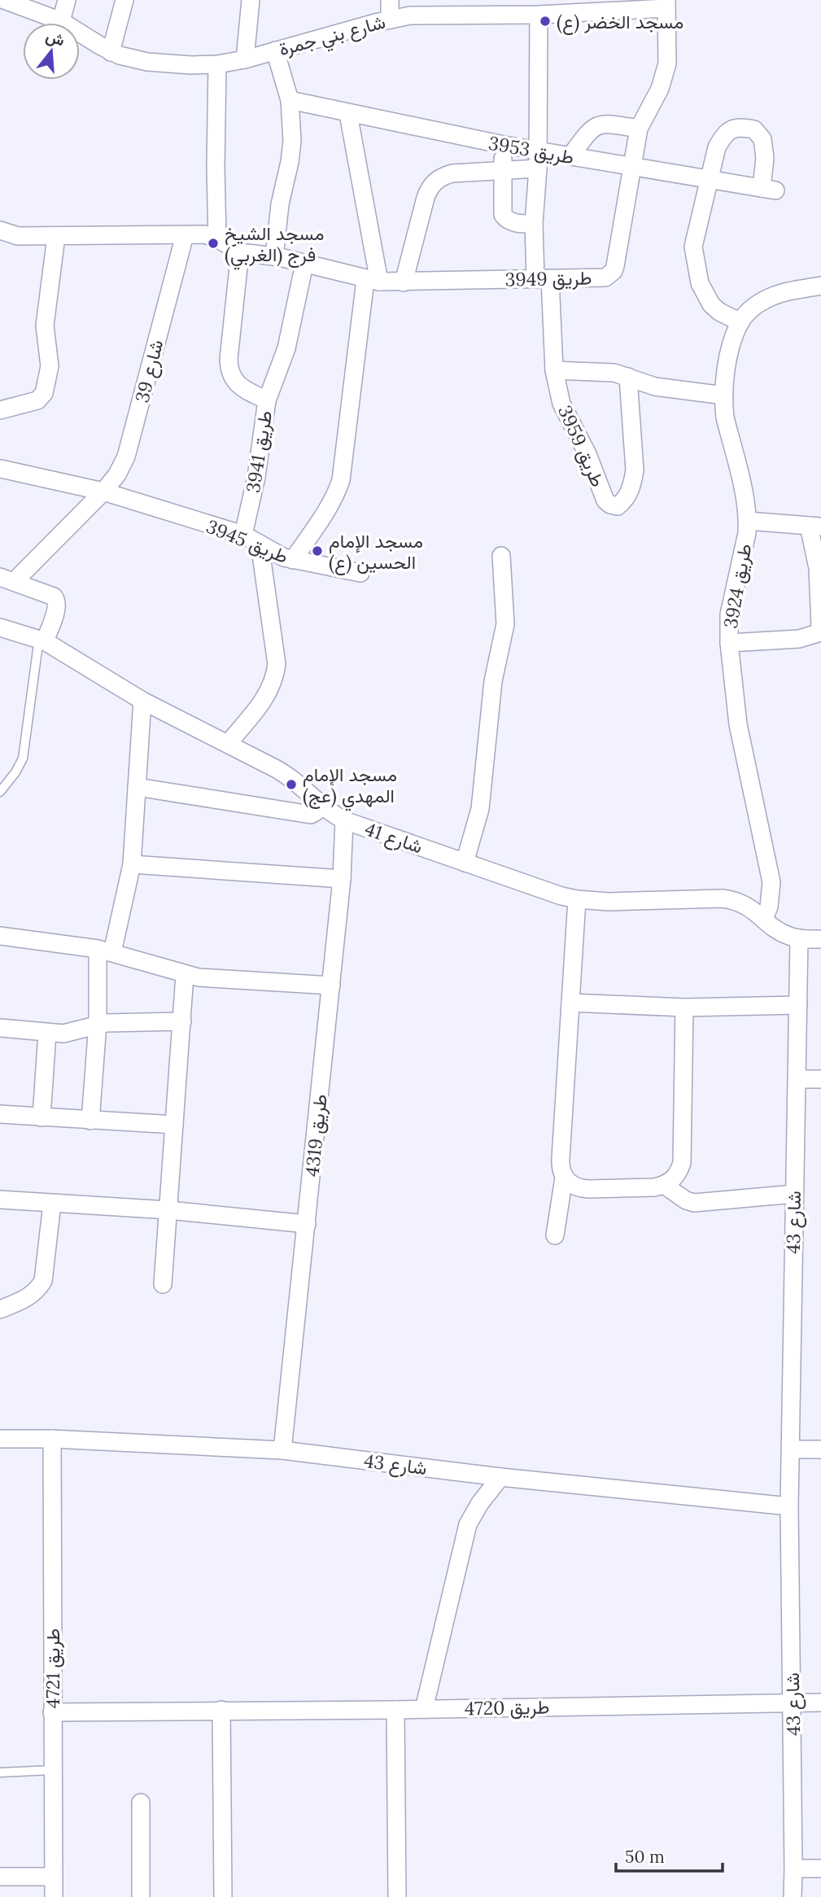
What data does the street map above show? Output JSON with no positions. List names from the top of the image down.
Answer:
{
  "streets": {
    "street": [
      "شارع بني جمرة",
      "طريق 3953",
      "طريق 3949",
      "شارع 39",
      "طريق 3959",
      "طريق 3941",
      "طريق 3945",
      "طريق 3924",
      "شارع 41",
      "طريق 4319",
      "شارع 43",
      "طريق 4721",
      "طريق 4720"
    ]
  },
  "crossings": [
    ["شارع بني جمرة", "طريق 3949"],
    ["شارع بني جمرة", "طريق 3959"],
    ["طريق 3953", "طريق 3949"],
    ["طريق 3953", "طريق 3959"],
    ["طريق 3949", "طريق 3959"],
    ["طريق 3949", "طريق 3941"],
    ["شارع 39", "طريق 3945"],
    ["شارع 39", "شارع 41"],
    ["طريق 3941", "طريق 3945"],
    ["طريق 3924", "شارع 41"],
    ["شارع 41", "طريق 4319"],
    ["شارع 41", "شارع 43"],
    ["طريق 4319", "شارع 43"],
    ["شارع 43", "طريق 4721"],
    ["شارع 43", "طريق 4720"],
    ["طريق 4721", "طريق 4720"]
  ],
  "places": [
    "مسجد الخضر (ع)",
    "مسجد الشيخ فرج (الغربي)",
    "مسجد الإمام الحسين (ع)",
    "مسجد الإمام المهدي (عج)"
  ],
  "scale_bar": "50 m",
  "north": "top"
}
